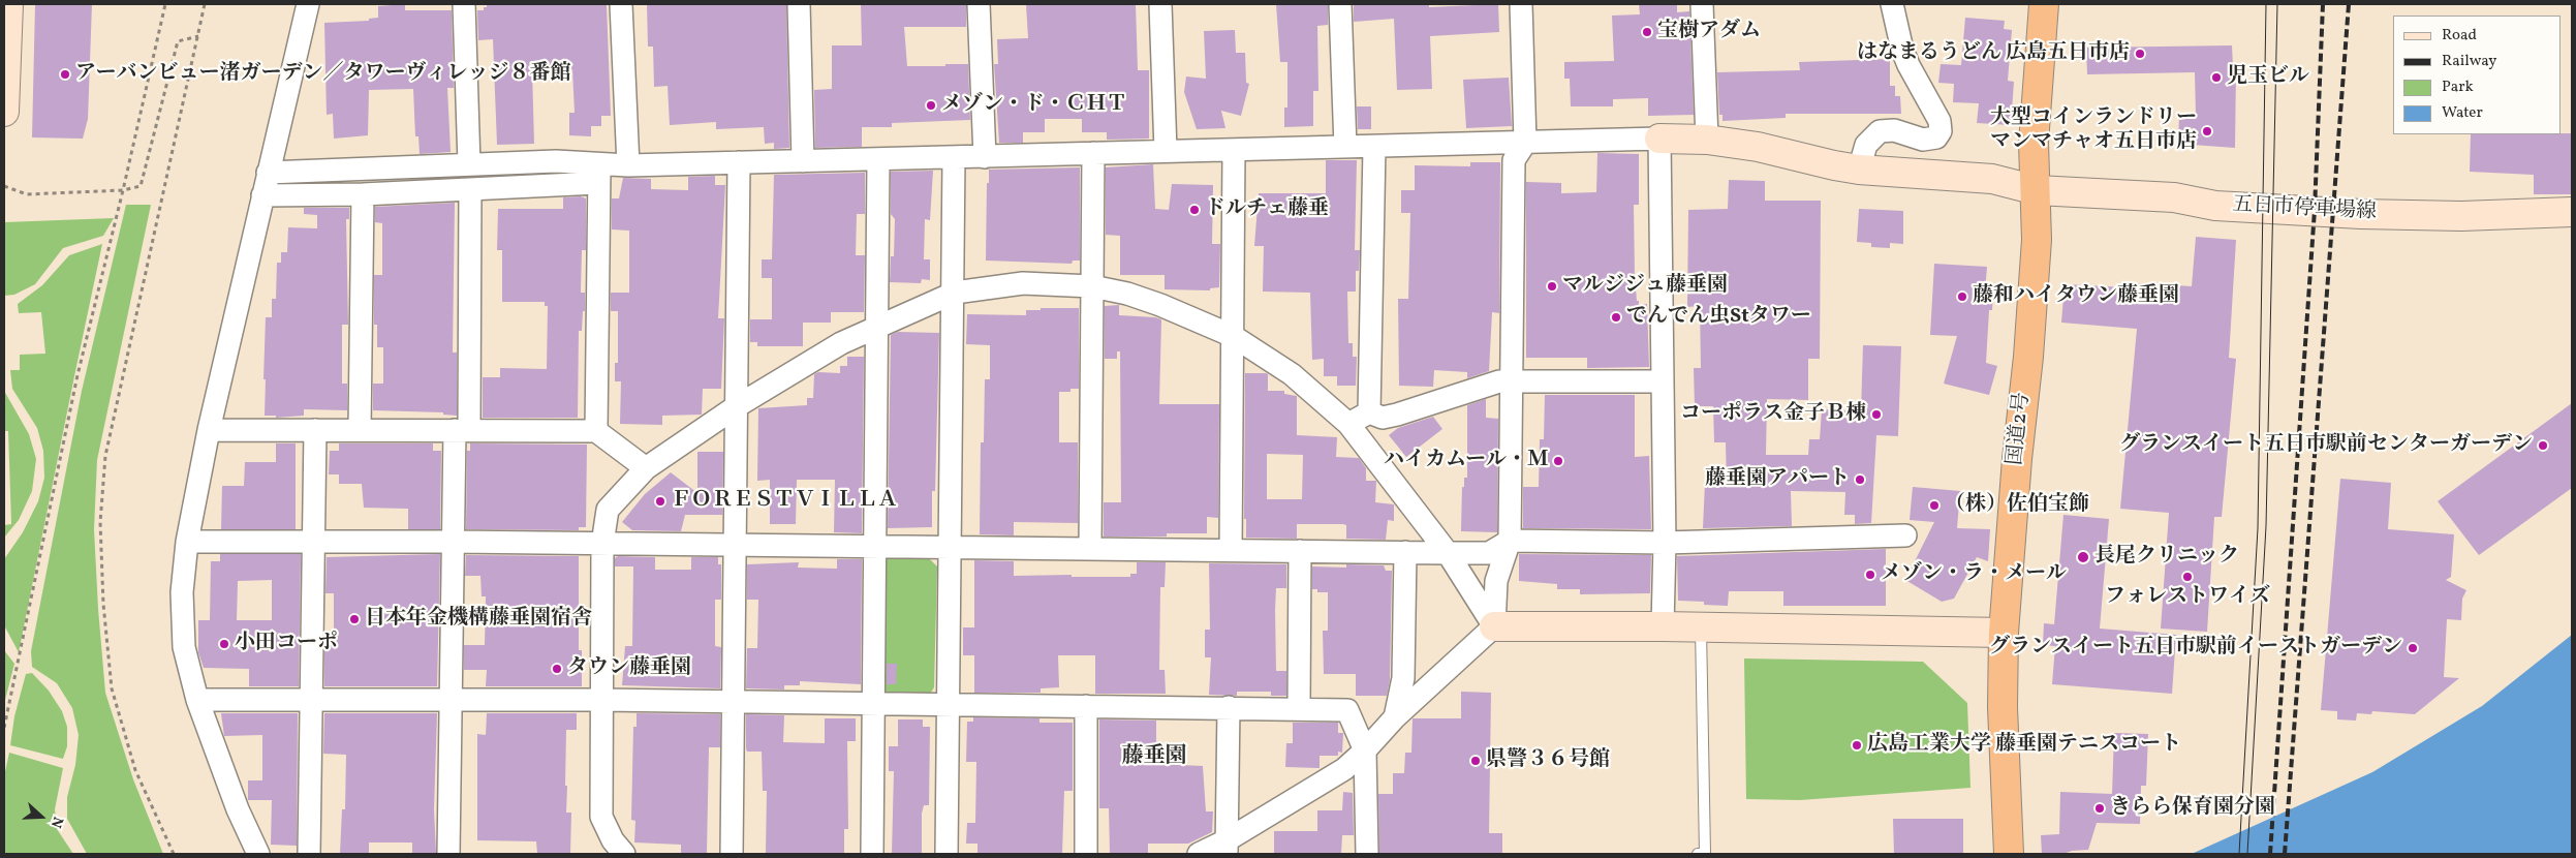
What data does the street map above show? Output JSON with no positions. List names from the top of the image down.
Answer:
{
  "streets": {
    "highway": ["国道2号"],
    "street": ["五日市停車場線"]
  },
  "crossings": [
    ["五日市停車場線", "国道2号"]
  ],
  "districts": ["藤垂園"],
  "places": [
    "宝樹アダム",
    "はなまるうどん 広島五日市店",
    "アーバンビュー渚ガーデン／タワーヴィレッジ８番館",
    "児玉ビル",
    "メゾン・ド・ＣＨＴ",
    "大型コインランドリー マンマチャオ五日市店",
    "ドルチェ藤垂",
    "マルジジュ藤垂園",
    "藤和ハイタウン藤垂園",
    "でんでん虫Stタワー",
    "コーポラス金子Ｂ棟",
    "グランスイート五日市駅前センターガーデン",
    "ハイカムール・Ｍ",
    "藤垂園アパート",
    "ＦＯＲＥＳＴＶＩＬＬＡ",
    "（株）佐伯宝飾",
    "長尾クリニック",
    "メゾン・ラ・メール",
    "フォレストワイズ",
    "日本年金機構藤垂園宿舎",
    "小田コーポ",
    "グランスイート五日市駅前イーストガーデン",
    "タウン藤垂園",
    "広島工業大学 藤垂園テニスコート",
    "県警３６号館",
    "きらら保育園分園"
  ],
  "legend": [
    "Road",
    "Railway",
    "Park",
    "Water"
  ],
  "north": "right"
}
